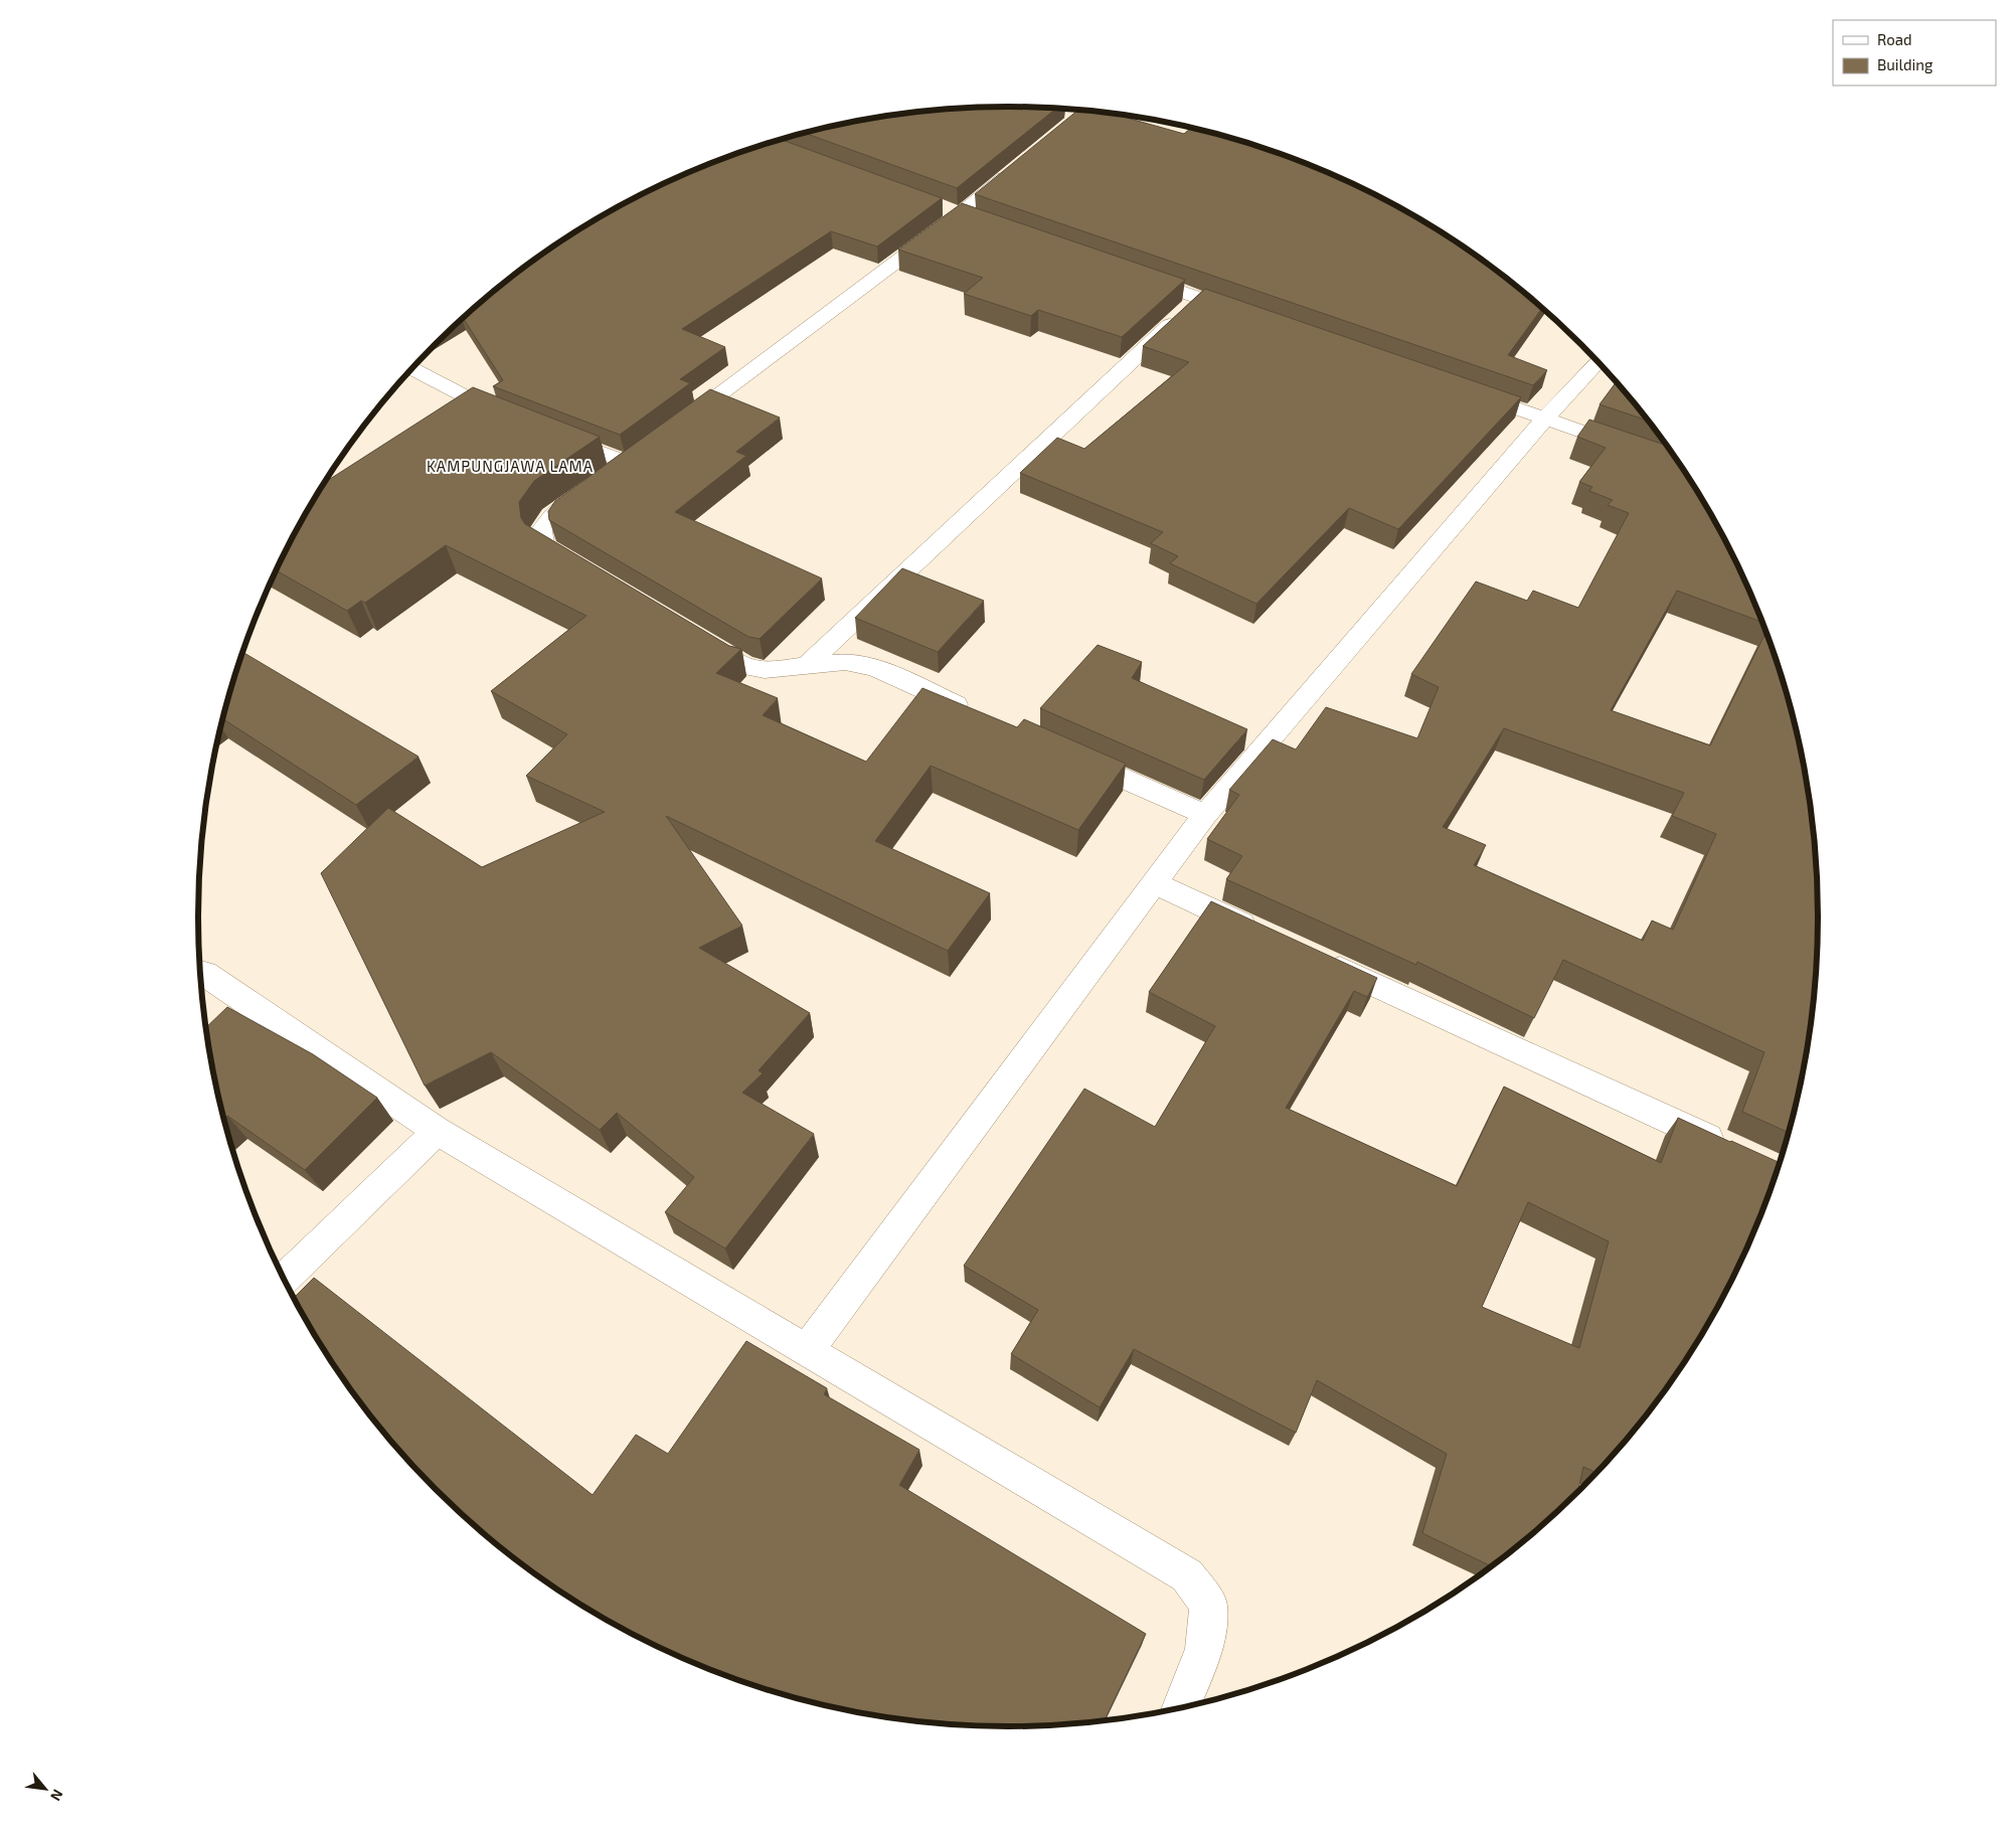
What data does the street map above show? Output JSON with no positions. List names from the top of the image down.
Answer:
{
  "districts": ["KAMPUNGJAWA LAMA"],
  "legend": ["Road", "Building"],
  "north": "bottom right"
}
